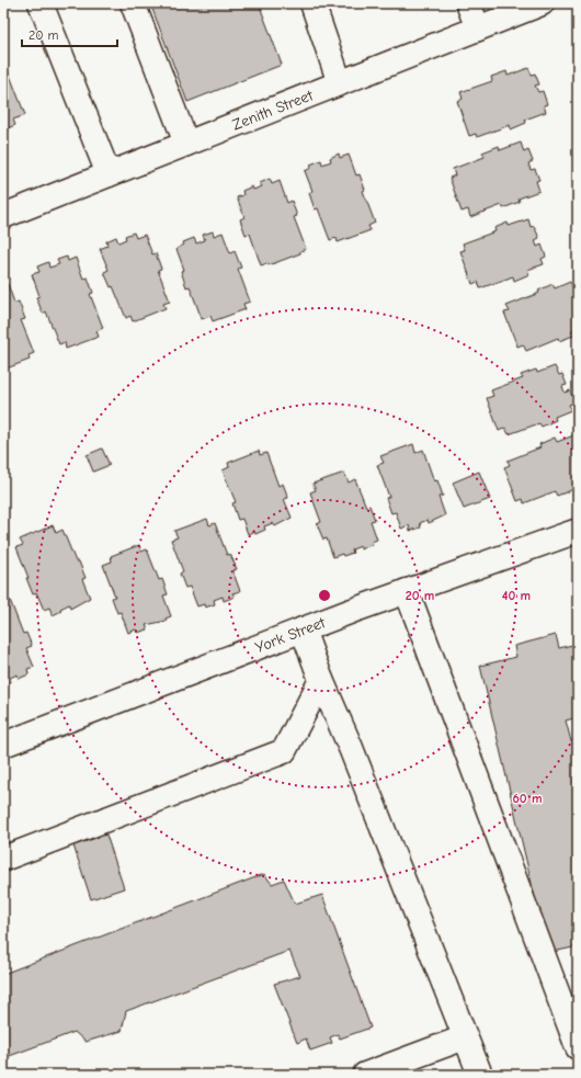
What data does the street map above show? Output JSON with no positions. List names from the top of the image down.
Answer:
{
  "streets": {
    "street": ["Zenith Street", "York Street"]
  },
  "scale_bar": "20 m",
  "rings": ["20 m", "40 m", "60 m"]
}
